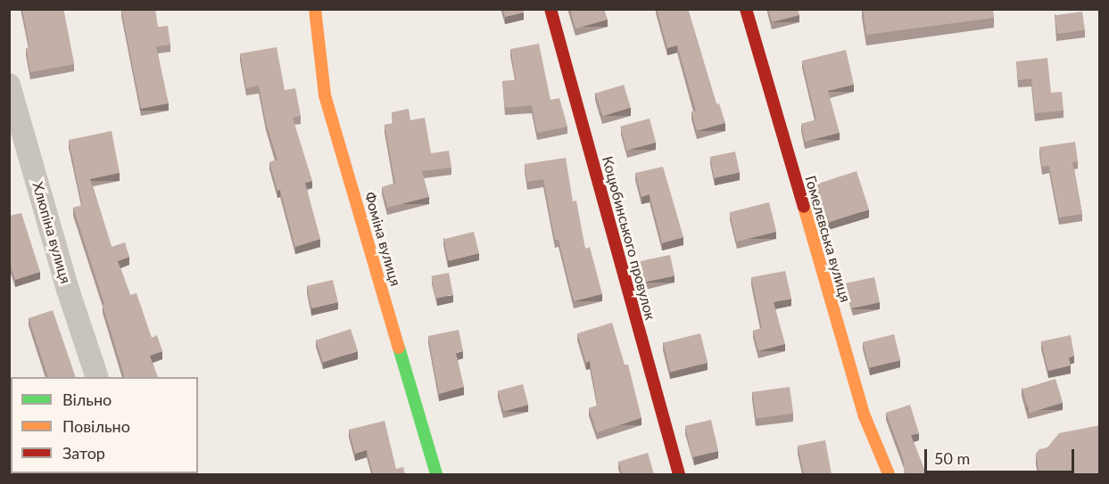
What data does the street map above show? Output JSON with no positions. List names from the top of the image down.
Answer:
{
  "streets": {
    "street": [
      "Хлюпіна вулиця",
      "Коцюбинського провулок",
      "Фоміна вулиця",
      "Гомелєвська вулиця"
    ]
  },
  "legend": ["Вільно", "Повільно", "Затор"],
  "scale_bar": "50 m"
}
